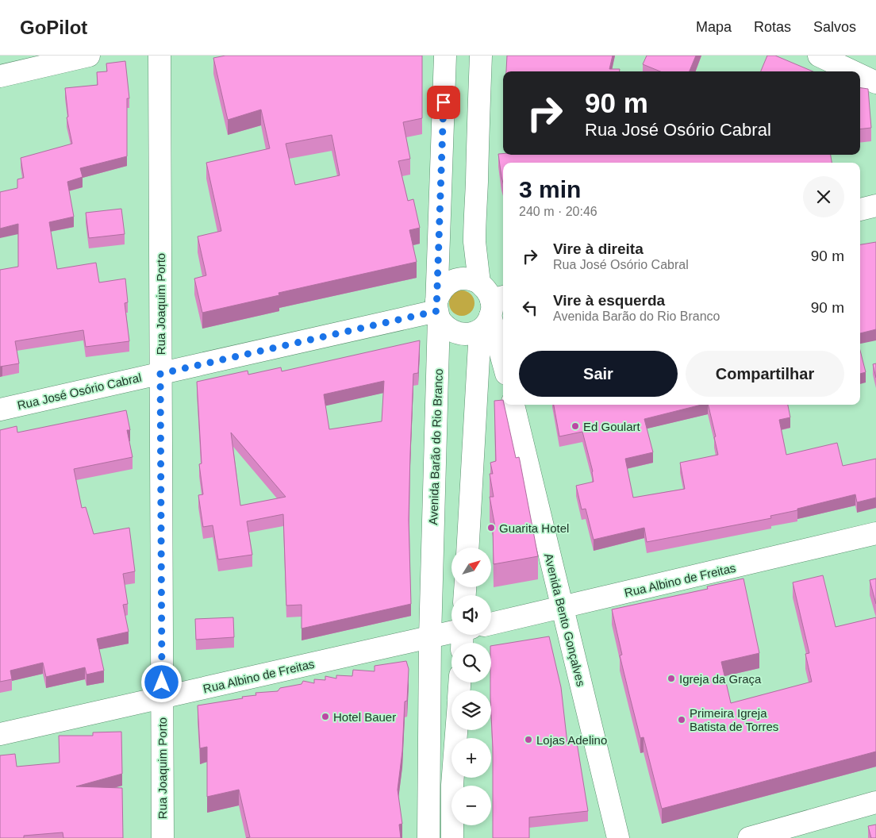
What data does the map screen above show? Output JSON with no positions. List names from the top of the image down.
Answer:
{
  "streets": {
    "street": [
      "Rua Joaquim Porto",
      "Rua José Osório Cabral",
      "Avenida Barão do Rio Branco",
      "Rua Albino de Freitas",
      "Avenida Bento Gonçalves"
    ]
  },
  "crossings": [
    ["Rua Joaquim Porto", "Rua José Osório Cabral"],
    ["Rua Joaquim Porto", "Rua Albino de Freitas"],
    ["Rua José Osório Cabral", "Avenida Barão do Rio Branco"],
    ["Avenida Barão do Rio Branco", "Rua Albino de Freitas"],
    ["Rua Albino de Freitas", "Avenida Bento Gonçalves"]
  ],
  "places": [
    "Ed Goulart",
    "Guarita Hotel",
    "Igreja da Graça",
    "Hotel Bauer",
    "Primeira Igreja Batista de Torres",
    "Lojas Adelino"
  ],
  "north": "top right",
  "page": {
    "header": "GoPilot",
    "nav": ["Mapa", "Rotas", "Salvos"],
    "turn": ["90 m", "Rua José Osório Cabral"],
    "heading": ["3 min", "240 m · 20:46"],
    "list": [
      {
        "name": "Vire à direita",
        "note": "Rua José Osório Cabral",
        "value": "90 m"
      },
      {
        "name": "Vire à esquerda",
        "note": "Avenida Barão do Rio Branco",
        "value": "90 m"
      }
    ],
    "buttons": ["Sair", "Compartilhar"],
    "map_buttons": ["+", "−"]
  }
}
